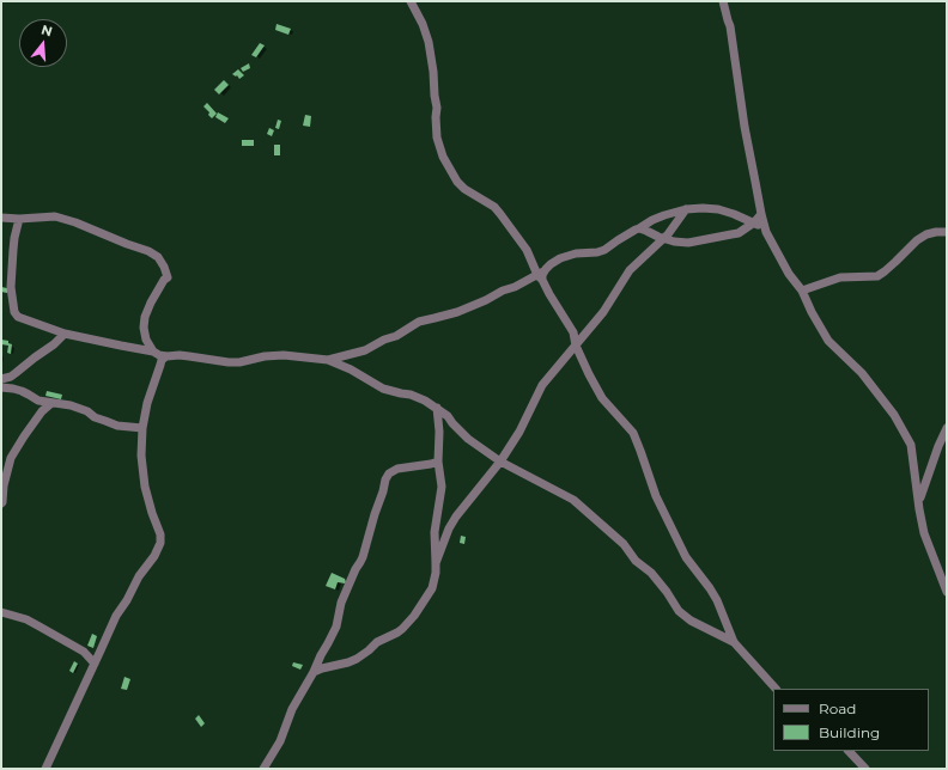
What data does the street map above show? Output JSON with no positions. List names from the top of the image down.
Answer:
{
  "legend": ["Road", "Building"],
  "north": "top"
}
